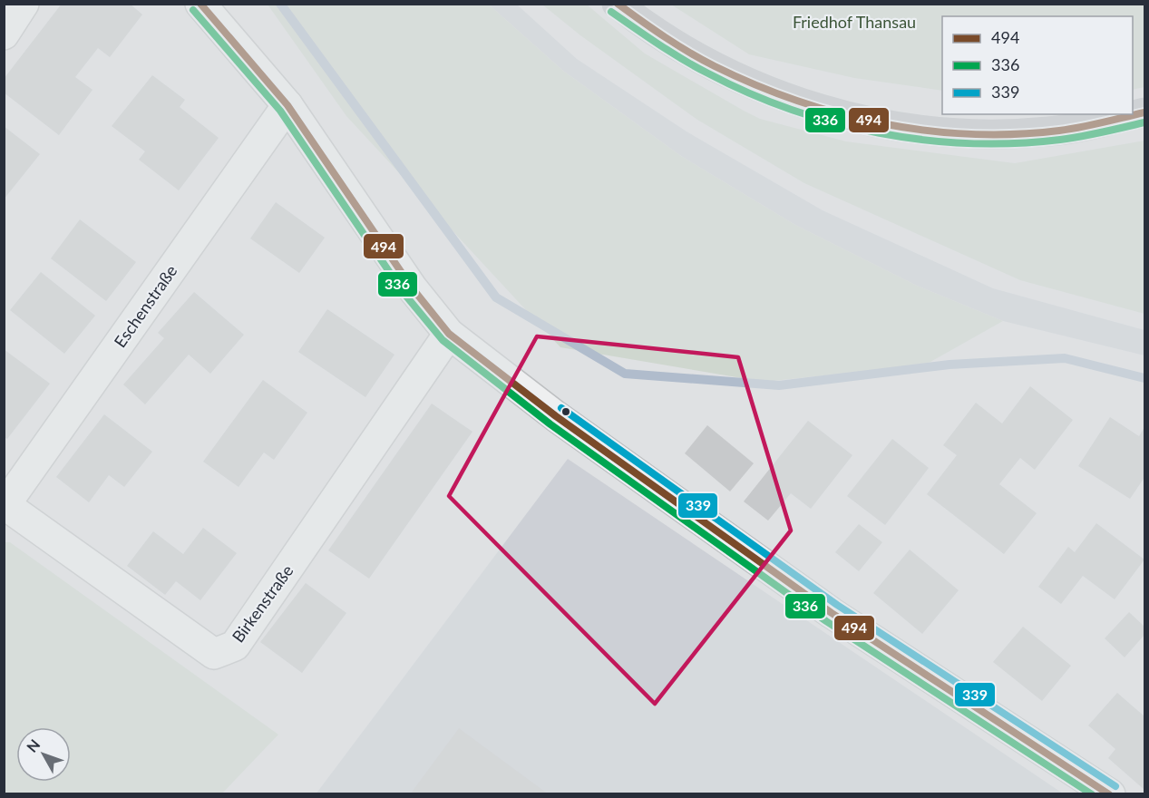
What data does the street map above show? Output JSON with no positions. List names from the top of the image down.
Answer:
{
  "streets": {
    "street": ["Eschenstraße", "Birkenstraße"]
  },
  "crossings": [
    ["Eschenstraße", "Birkenstraße"]
  ],
  "parks": ["Friedhof Thansau"],
  "lines": ["transit line 494", "transit line 336", "transit line 339"],
  "legend": ["494", "336", "339"],
  "north": "top left"
}
